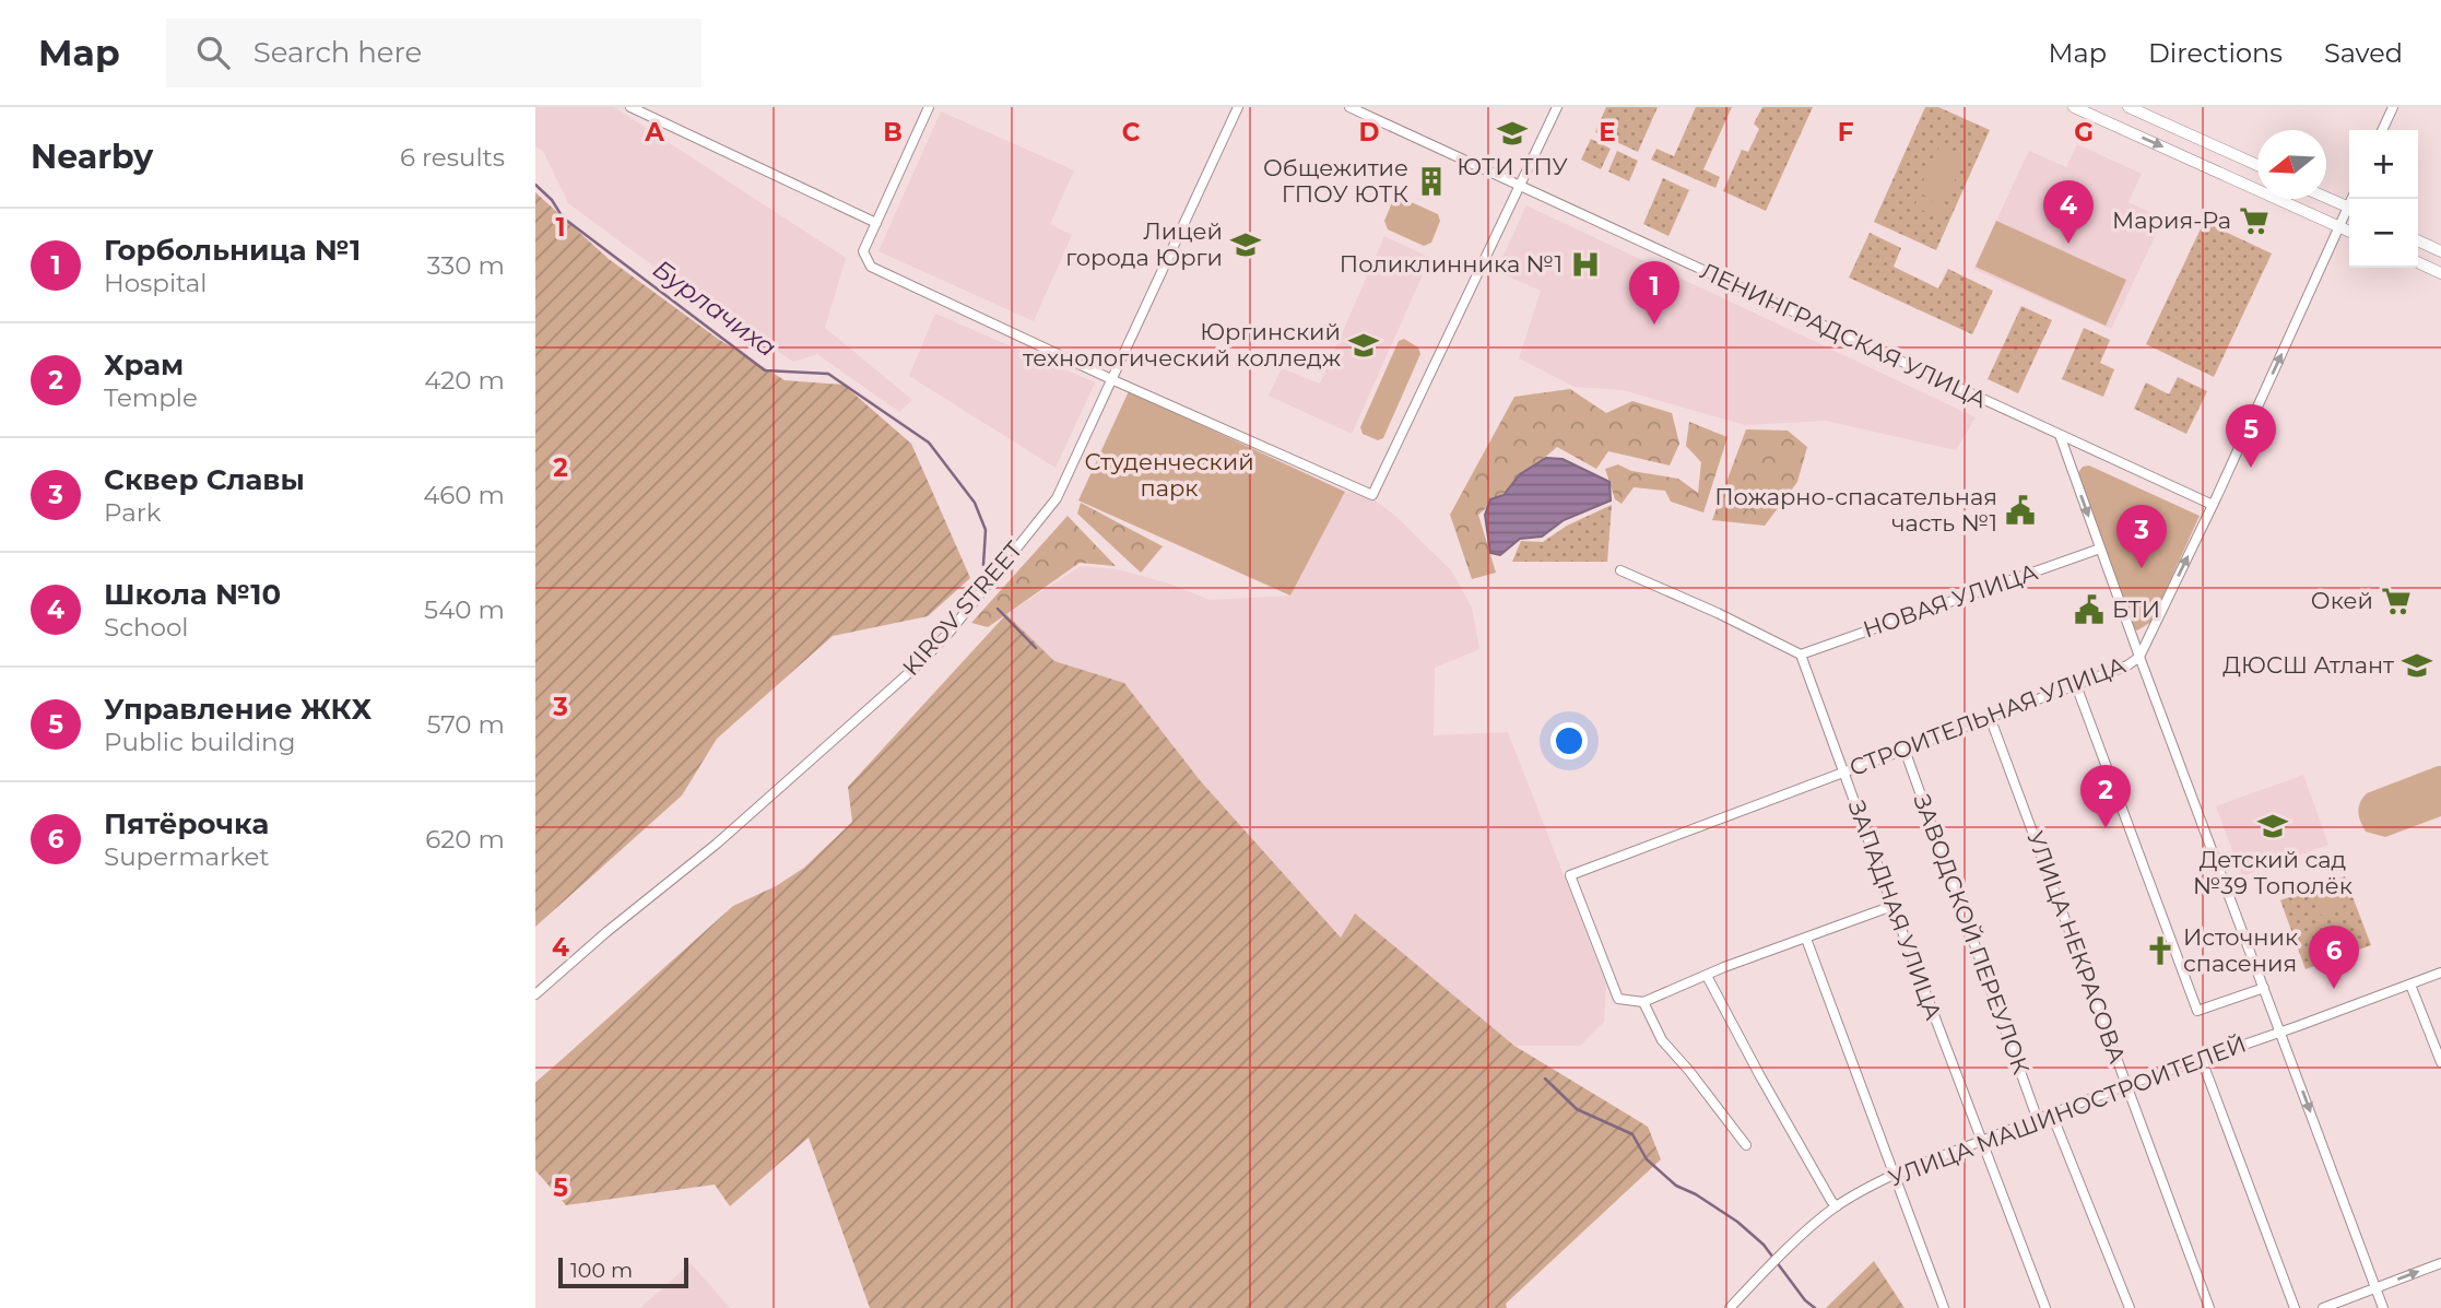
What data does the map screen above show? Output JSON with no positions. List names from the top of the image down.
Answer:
{
  "streets": {
    "street": [
      "ЛЕНИНГРАДСКАЯ УЛИЦА",
      "НОВАЯ УЛИЦА",
      "KIROV STREET",
      "СТРОИТЕЛЬНАЯ УЛИЦА",
      "ЗАПАДНАЯ УЛИЦА",
      "ЗАВОДСКОЙ ПЕРЕУЛОК",
      "УЛИЦА НЕКРАСОВА",
      "УЛИЦА МАШИНОСТРОИТЕЛЕЙ"
    ]
  },
  "crossings": [
    ["ЛЕНИНГРАДСКАЯ УЛИЦА", "СТРОИТЕЛЬНАЯ УЛИЦА"],
    ["НОВАЯ УЛИЦА", "ЗАПАДНАЯ УЛИЦА"],
    ["СТРОИТЕЛЬНАЯ УЛИЦА", "ЗАПАДНАЯ УЛИЦА"],
    ["СТРОИТЕЛЬНАЯ УЛИЦА", "ЗАВОДСКОЙ ПЕРЕУЛОК"],
    ["СТРОИТЕЛЬНАЯ УЛИЦА", "УЛИЦА НЕКРАСОВА"],
    ["ЗАПАДНАЯ УЛИЦА", "УЛИЦА МАШИНОСТРОИТЕЛЕЙ"],
    ["ЗАВОДСКОЙ ПЕРЕУЛОК", "УЛИЦА МАШИНОСТРОИТЕЛЕЙ"],
    ["УЛИЦА НЕКРАСОВА", "УЛИЦА МАШИНОСТРОИТЕЛЕЙ"]
  ],
  "one_way": ["СТРОИТЕЛЬНАЯ УЛИЦА"],
  "water": ["Бурлачиха"],
  "parks": ["Студенческий парк"],
  "places": {
    "school or university": [
      "ЮТИ ТПУ",
      "Лицей города Юрги",
      "Юргинский технологический колледж",
      "ДЮСШ Атлант",
      "Детский сад №39 Тополёк"
    ],
    "building": ["Общежитие ГПОУ ЮТК"],
    "supermarket": ["Мария-Ра", "Окей"],
    "hospital": ["Поликлинника №1"],
    "public building": ["Пожарно-спасательная часть №1", "БТИ"],
    "church": ["Источник спасения"]
  },
  "scale_bar": "100 m",
  "north": "left",
  "page": {
    "header": "Map",
    "search": "Search here",
    "nav": ["Map", "Directions", "Saved"],
    "heading": ["Nearby", "6 results"],
    "map_buttons": ["+", "−"],
    "pins": [
      "4",
      "1",
      "5",
      "3",
      "2",
      "6"
    ],
    "list": [
      {
        "mark": "1",
        "name": "Горбольница №1",
        "note": "Hospital",
        "value": "330 m"
      },
      {
        "mark": "2",
        "name": "Храм",
        "note": "Temple",
        "value": "420 m"
      },
      {
        "mark": "3",
        "name": "Сквер Славы",
        "note": "Park",
        "value": "460 m"
      },
      {
        "mark": "4",
        "name": "Школа №10",
        "note": "School",
        "value": "540 m"
      },
      {
        "mark": "5",
        "name": "Управление ЖКХ",
        "note": "Public building",
        "value": "570 m"
      },
      {
        "mark": "6",
        "name": "Пятёрочка",
        "note": "Supermarket",
        "value": "620 m"
      }
    ],
    "scale": "100 m"
  },
  "grid": {
    "columns": [
      "A",
      "B",
      "C",
      "D",
      "E",
      "F",
      "G"
    ],
    "rows": [
      "1",
      "2",
      "3",
      "4",
      "5"
    ]
  }
}
